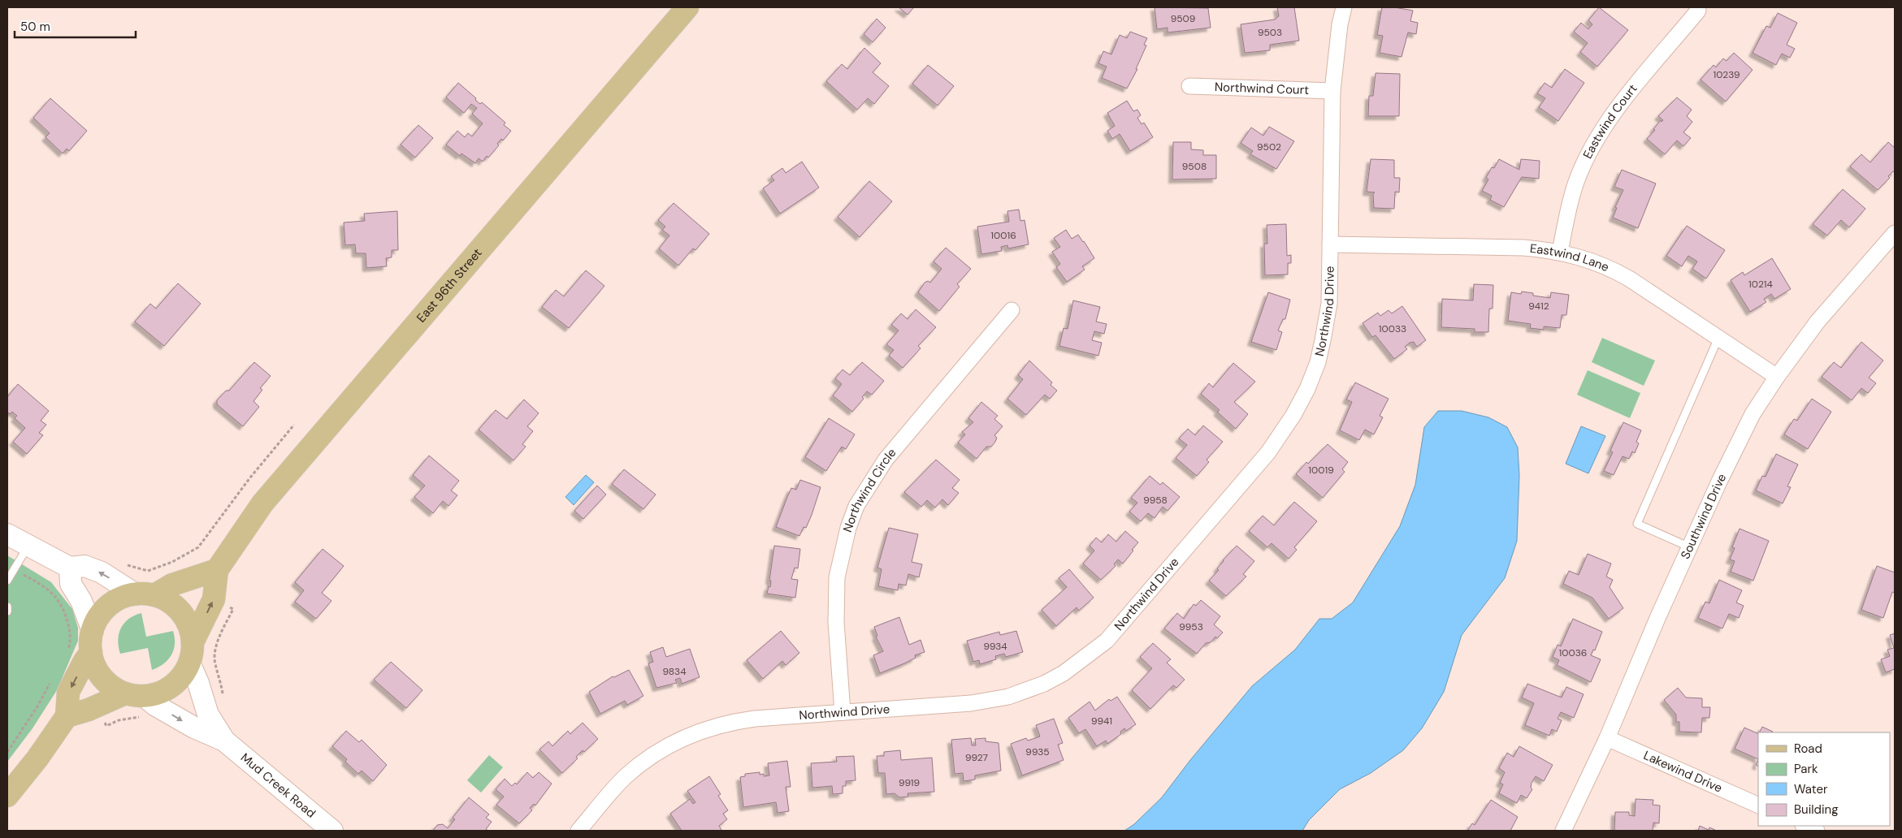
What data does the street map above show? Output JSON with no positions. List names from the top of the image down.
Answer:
{
  "streets": {
    "main road": ["East 96th Street"],
    "street": [
      "Northwind Court",
      "Eastwind Court",
      "Eastwind Lane",
      "Northwind Drive",
      "Northwind Circle",
      "Southwind Drive",
      "Lakewind Drive",
      "Mud Creek Road"
    ]
  },
  "crossings": [
    ["Northwind Court", "Northwind Drive"],
    ["Eastwind Court", "Eastwind Lane"],
    ["Eastwind Lane", "Northwind Drive"],
    ["Eastwind Lane", "Southwind Drive"],
    ["East 96th Street", "Mud Creek Road"],
    ["Northwind Drive", "Northwind Circle"],
    ["Southwind Drive", "Lakewind Drive"]
  ],
  "house_numbers": [
    "9509",
    "9503",
    "10239",
    "9502",
    "9508",
    "10016",
    "10214",
    "9412",
    "10033",
    "10019",
    "9958",
    "9953",
    "9934",
    "10036",
    "9834",
    "9941",
    "9935",
    "9927",
    "9919"
  ],
  "legend": [
    "Road",
    "Park",
    "Water",
    "Building"
  ],
  "scale_bar": "50 m"
}
